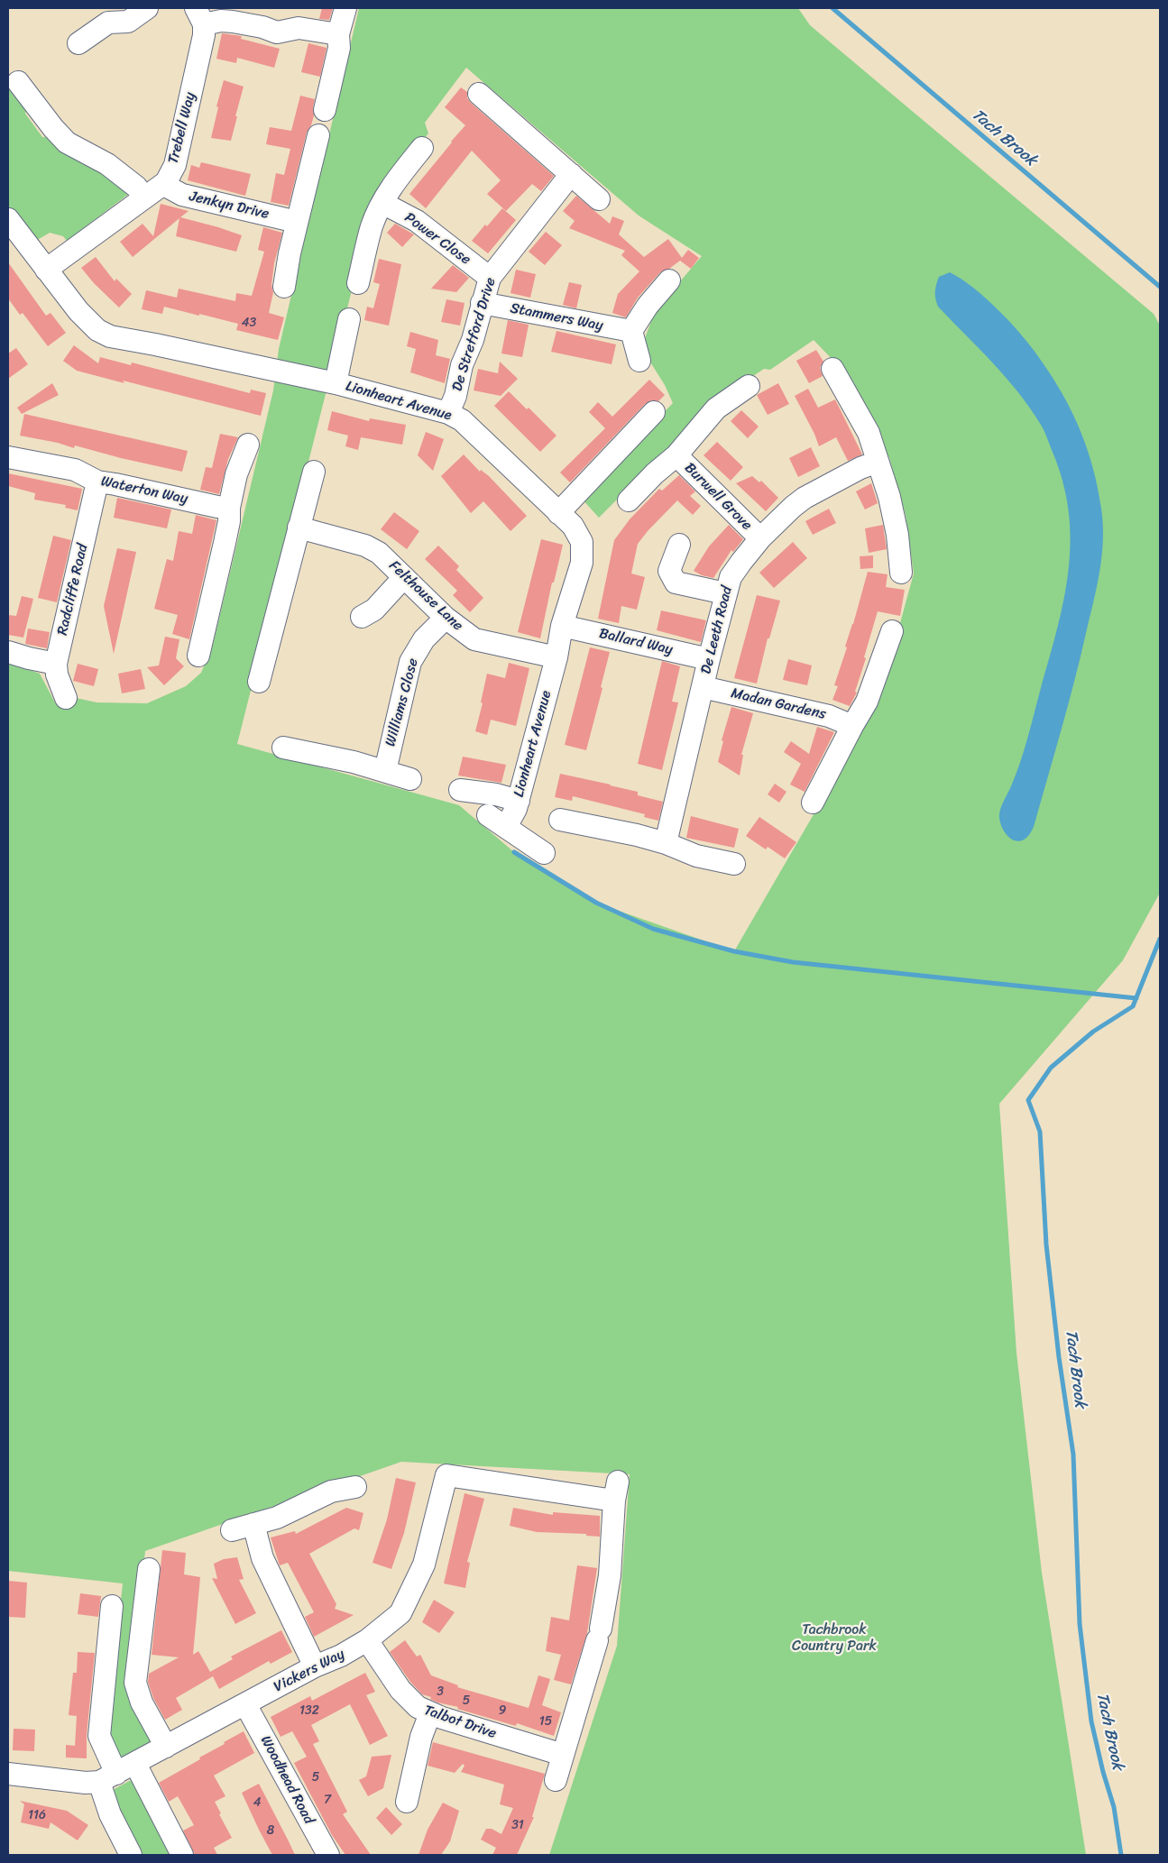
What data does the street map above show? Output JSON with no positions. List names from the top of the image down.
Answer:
{
  "streets": {
    "street": [
      "Trebell Way",
      "Jenkyn Drive",
      "Power Close",
      "Stammers Way",
      "De Stretford Drive",
      "Lionheart Avenue",
      "Waterton Way",
      "Burwell Grove",
      "Radcliffe Road",
      "Felthouse Lane",
      "De Leeth Road",
      "Ballard Way",
      "Williams Close",
      "Madan Gardens",
      "Vickers Way",
      "Talbot Drive",
      "Woodhead Road"
    ]
  },
  "crossings": [
    ["Trebell Way", "Jenkyn Drive"],
    ["Trebell Way", "Lionheart Avenue"],
    ["Power Close", "De Stretford Drive"],
    ["Stammers Way", "De Stretford Drive"],
    ["De Stretford Drive", "Lionheart Avenue"],
    ["Lionheart Avenue", "Felthouse Lane"],
    ["Lionheart Avenue", "Ballard Way"],
    ["Waterton Way", "Radcliffe Road"],
    ["Burwell Grove", "De Leeth Road"],
    ["Felthouse Lane", "Williams Close"],
    ["De Leeth Road", "Ballard Way"],
    ["De Leeth Road", "Madan Gardens"],
    ["Vickers Way", "Talbot Drive"],
    ["Vickers Way", "Woodhead Road"]
  ],
  "water": ["Tach Brook"],
  "parks": ["Tachbrook Country Park"],
  "house_numbers": [
    "43",
    "3",
    "5",
    "132",
    "9",
    "15",
    "5",
    "7",
    "4",
    "116",
    "31",
    "8"
  ]
}
